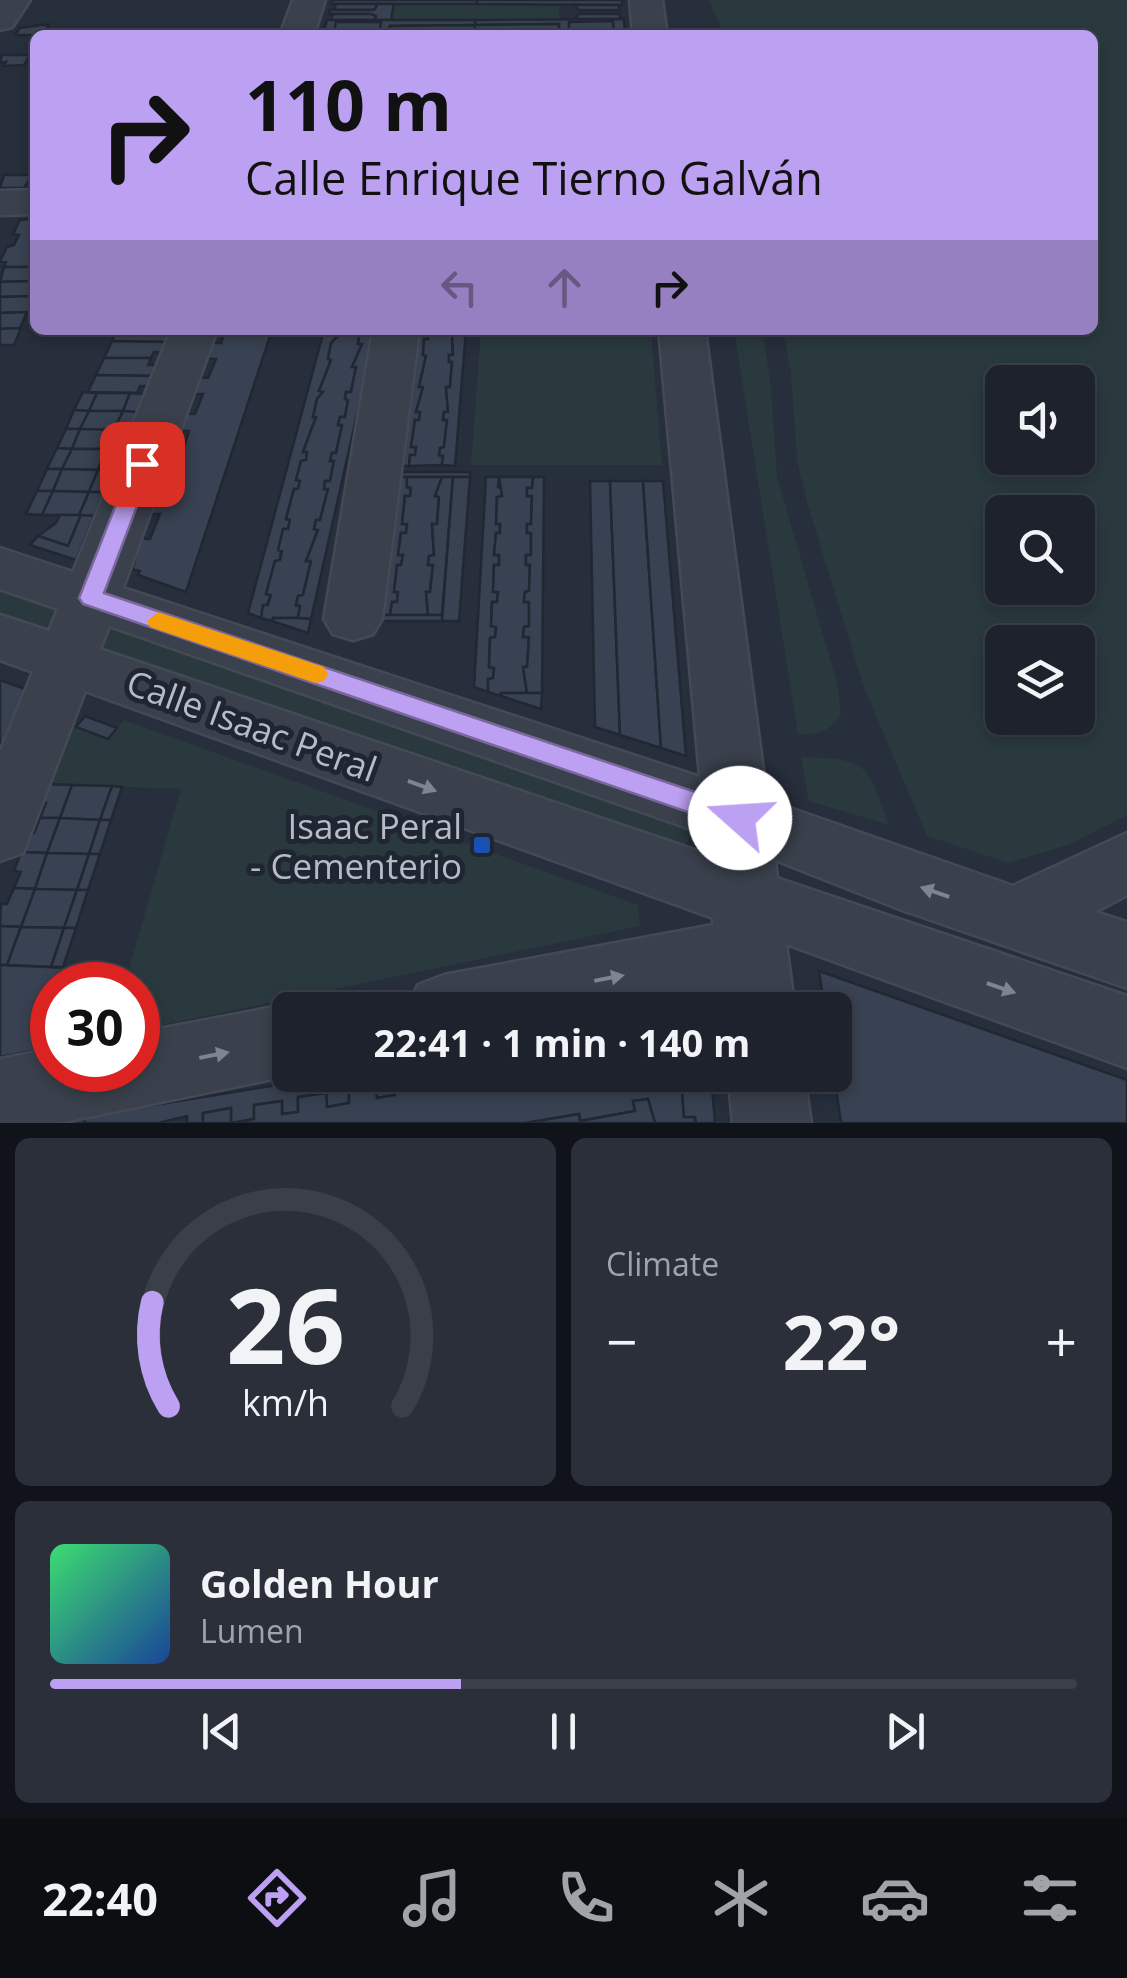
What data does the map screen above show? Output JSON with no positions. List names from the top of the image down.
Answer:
{
  "streets": {
    "street": ["Calle Isaac Peral"]
  },
  "places": {
    "transit": ["Isaac Peral - Cementerio"]
  },
  "page": {
    "turn": ["110 m", "Calle Enrique Tierno Galván"],
    "limit": "30",
    "trip": "22:41 · 1 min · 140 m",
    "tile": "Climate",
    "heat": ["−", "22°", "+"],
    "song": ["Golden Hour", "Lumen"],
    "tabs": "22:40",
    "gauge": ["26", "km/h"]
  }
}
